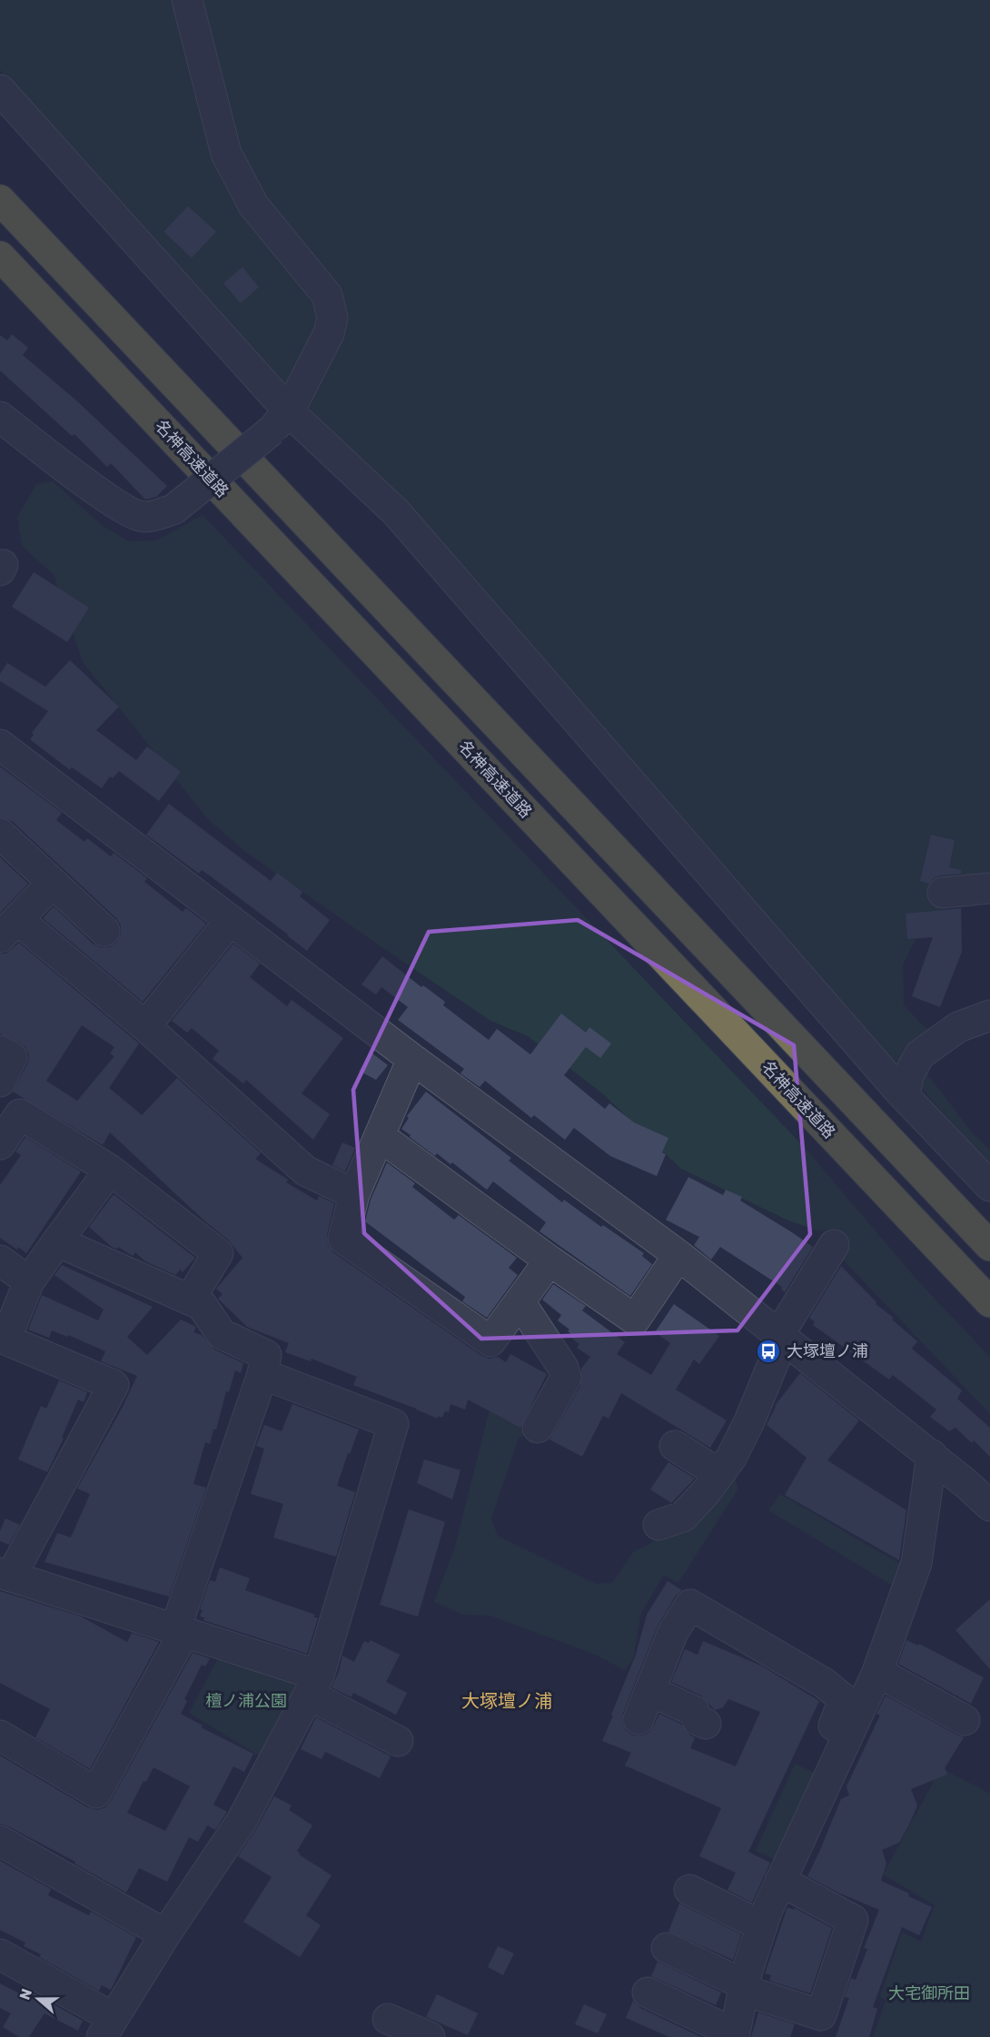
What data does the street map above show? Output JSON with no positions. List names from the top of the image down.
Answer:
{
  "streets": {
    "highway": ["名神高速道路"]
  },
  "districts": ["大塚壇ノ浦"],
  "parks": ["檀ノ浦公園", "大宅御所田"],
  "places": {
    "bus stop": ["大塚壇ノ浦"]
  },
  "north": "left"
}
